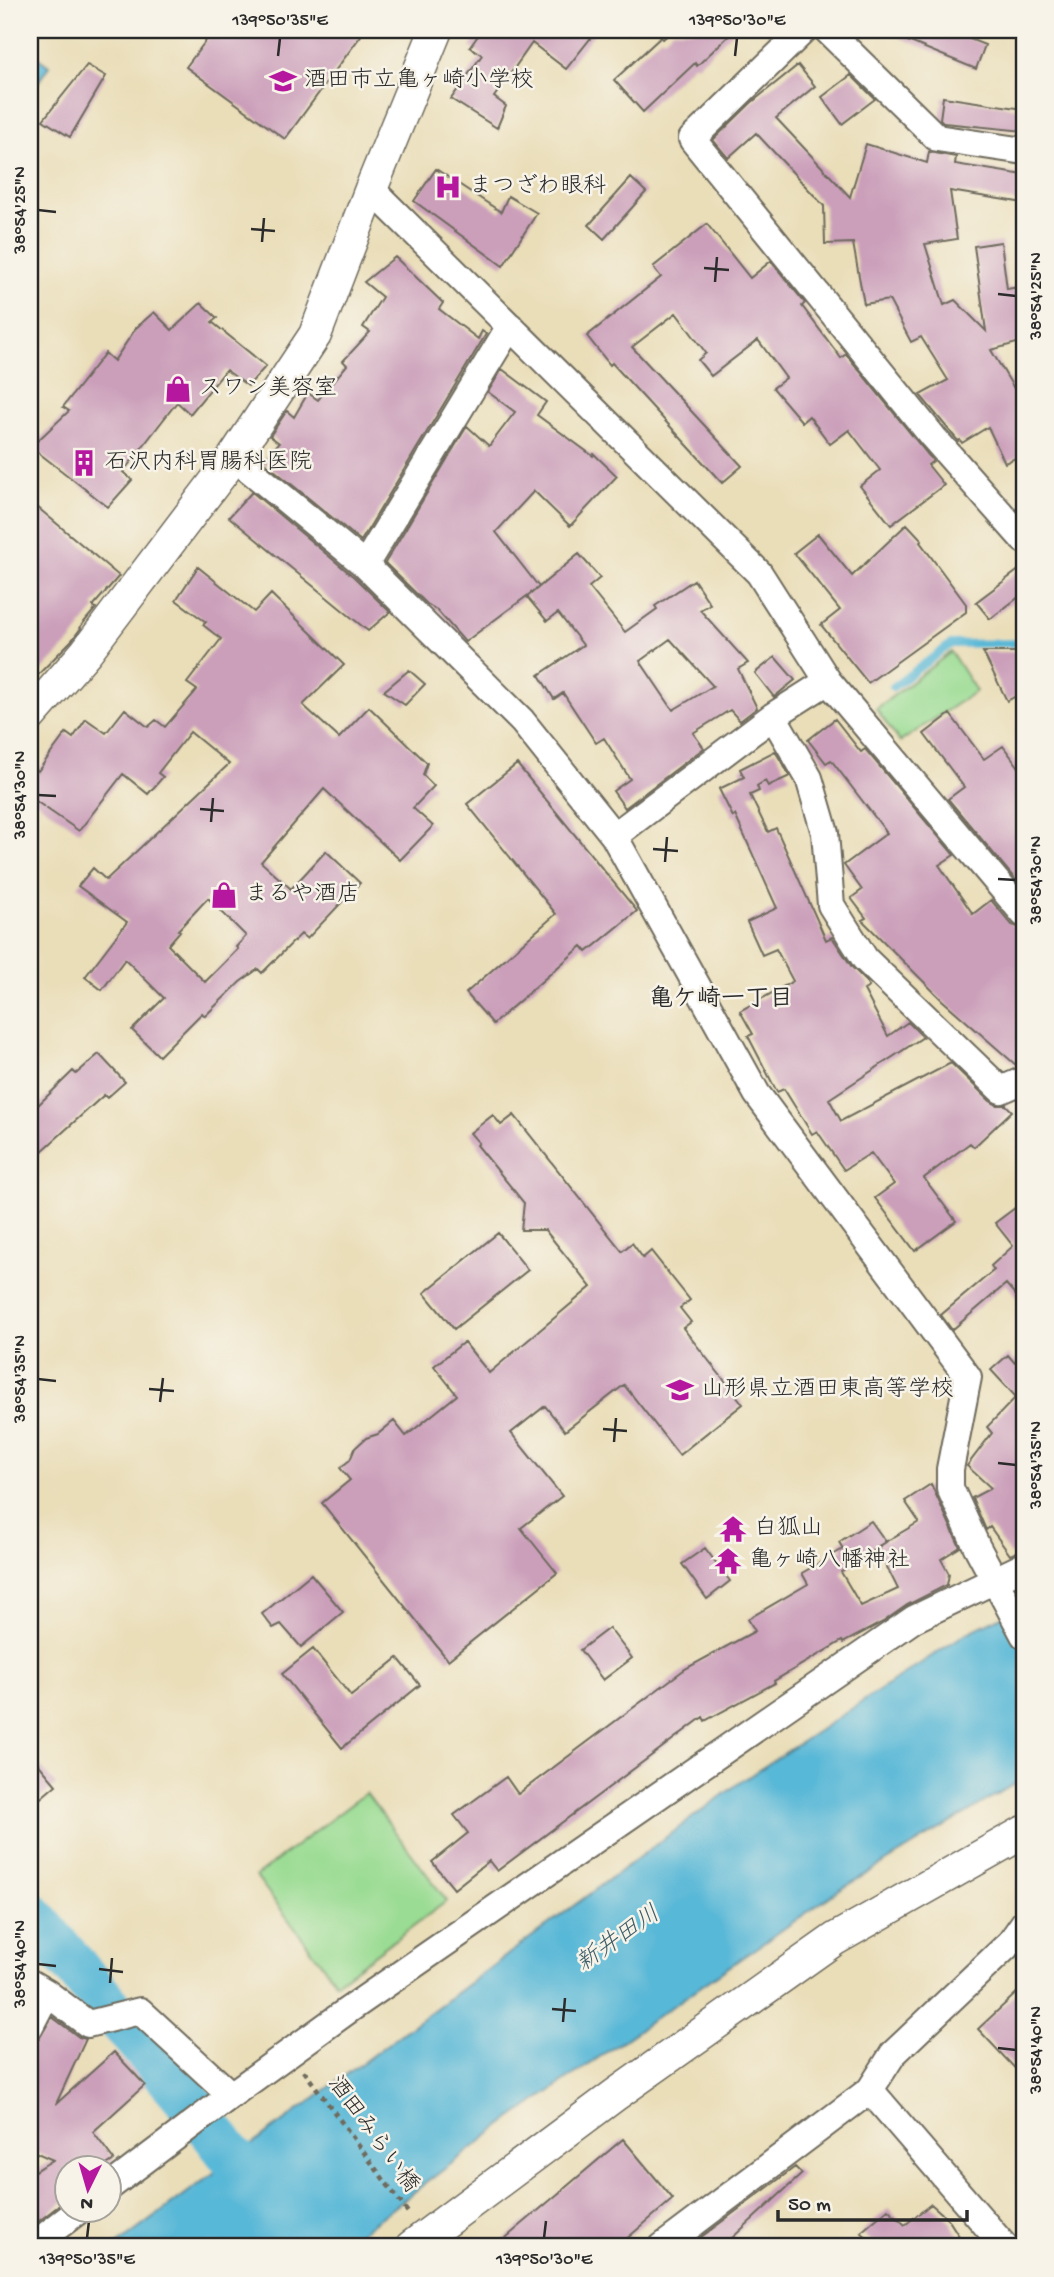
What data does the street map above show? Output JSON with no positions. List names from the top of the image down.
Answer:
{
  "streets": {
    "path": ["酒田みらい橋"]
  },
  "districts": ["亀ケ崎一丁目"],
  "water": ["新井田川"],
  "places": {
    "school or university": ["酒田市立亀ヶ崎小学校", "山形県立酒田東高等学校"],
    "hospital": ["まつざわ眼科"],
    "shop": ["スワン美容室", "まるや酒店"],
    "building": ["石沢内科胃腸科医院"],
    "temple": ["白狐山", "亀ヶ崎八幡神社"]
  },
  "scale_bar": "50 m",
  "north": "bottom",
  "coordinates": [
    "139°50'35\"E",
    "139°50'30\"E",
    "38°54'25\"N",
    "38°54'30\"N",
    "38°54'35\"N",
    "38°54'40\"N"
  ]
}
